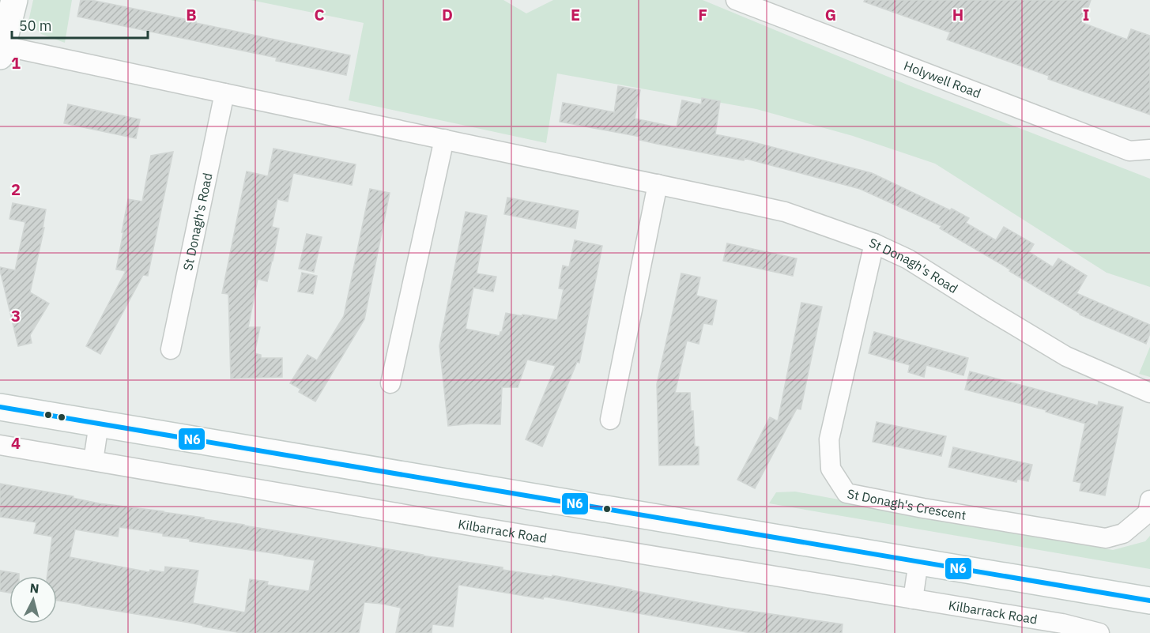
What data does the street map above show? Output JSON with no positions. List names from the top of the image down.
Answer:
{
  "streets": {
    "street": [
      "Holywell Road",
      "St Donagh's Road",
      "St Donagh's Crescent",
      "Kilbarrack Road"
    ]
  },
  "crossings": [
    ["St Donagh's Road", "St Donagh's Crescent"]
  ],
  "lines": ["transit line N6"],
  "scale_bar": "50 m",
  "north": "top",
  "grid": {
    "columns": [
      "B",
      "C",
      "D",
      "E",
      "F",
      "G",
      "H",
      "I"
    ],
    "rows": [
      "1",
      "2",
      "3",
      "4"
    ]
  }
}
